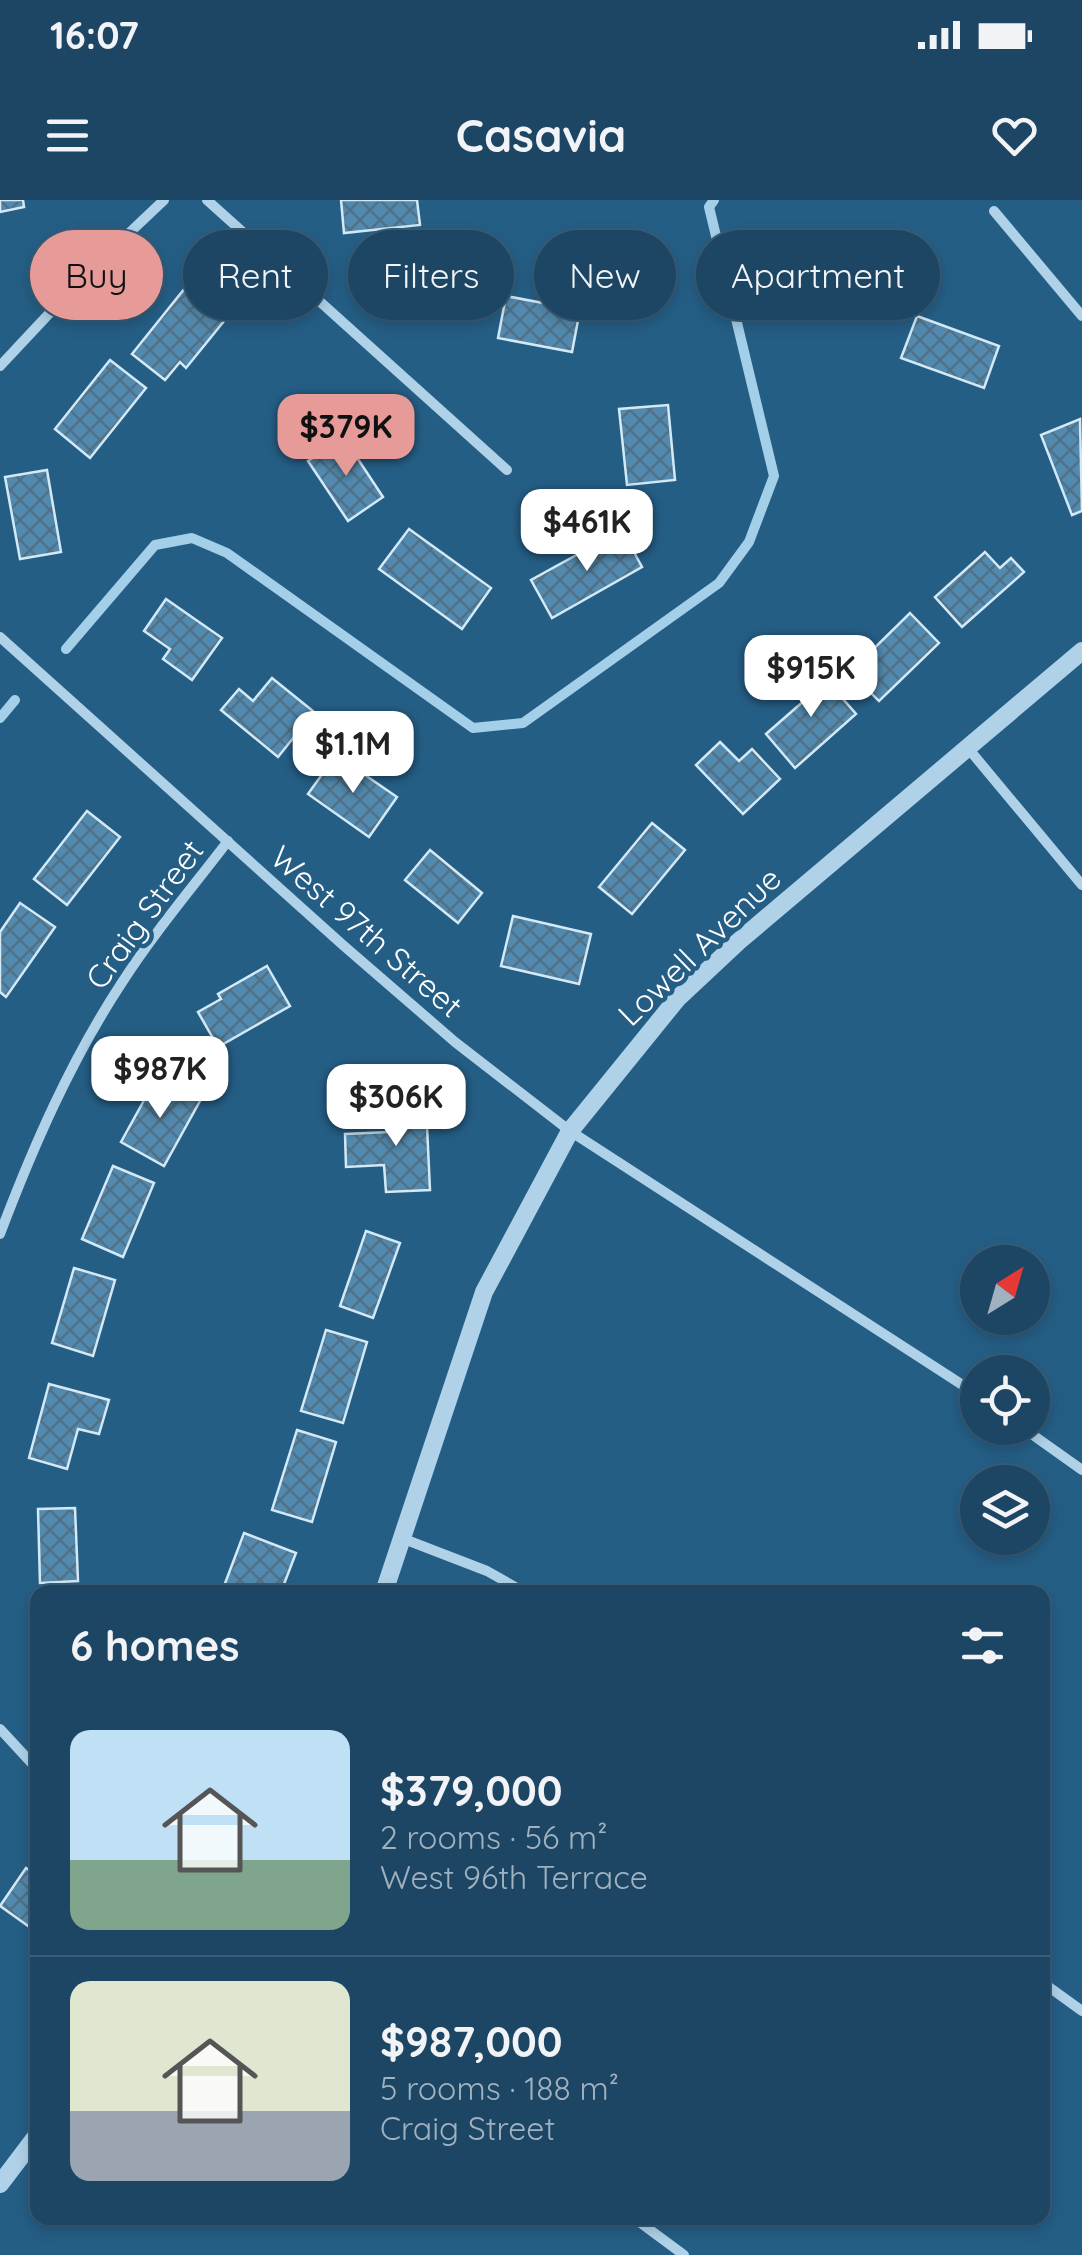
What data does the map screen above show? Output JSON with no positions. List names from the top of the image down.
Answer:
{
  "streets": {
    "street": ["Craig Street", "West 97th Street", "Lowell Avenue"]
  },
  "crossings": [
    ["Craig Street", "West 97th Street"],
    ["West 97th Street", "Lowell Avenue"]
  ],
  "north": "top right",
  "page": {
    "status": "16:07",
    "header": "Casavia",
    "chip": [
      "Buy",
      "Rent",
      "Filters",
      "New",
      "Apartment"
    ],
    "price": [
      "$379K",
      "$461K",
      "$915K",
      "$1.1M",
      "$987K",
      "$306K"
    ],
    "heading": "6 homes",
    "list": [
      {
        "name": "$379,000",
        "note": "2 rooms · 56 m² · West 96th Terrace"
      },
      {
        "name": "$987,000",
        "note": "5 rooms · 188 m² · Craig Street"
      }
    ]
  }
}
